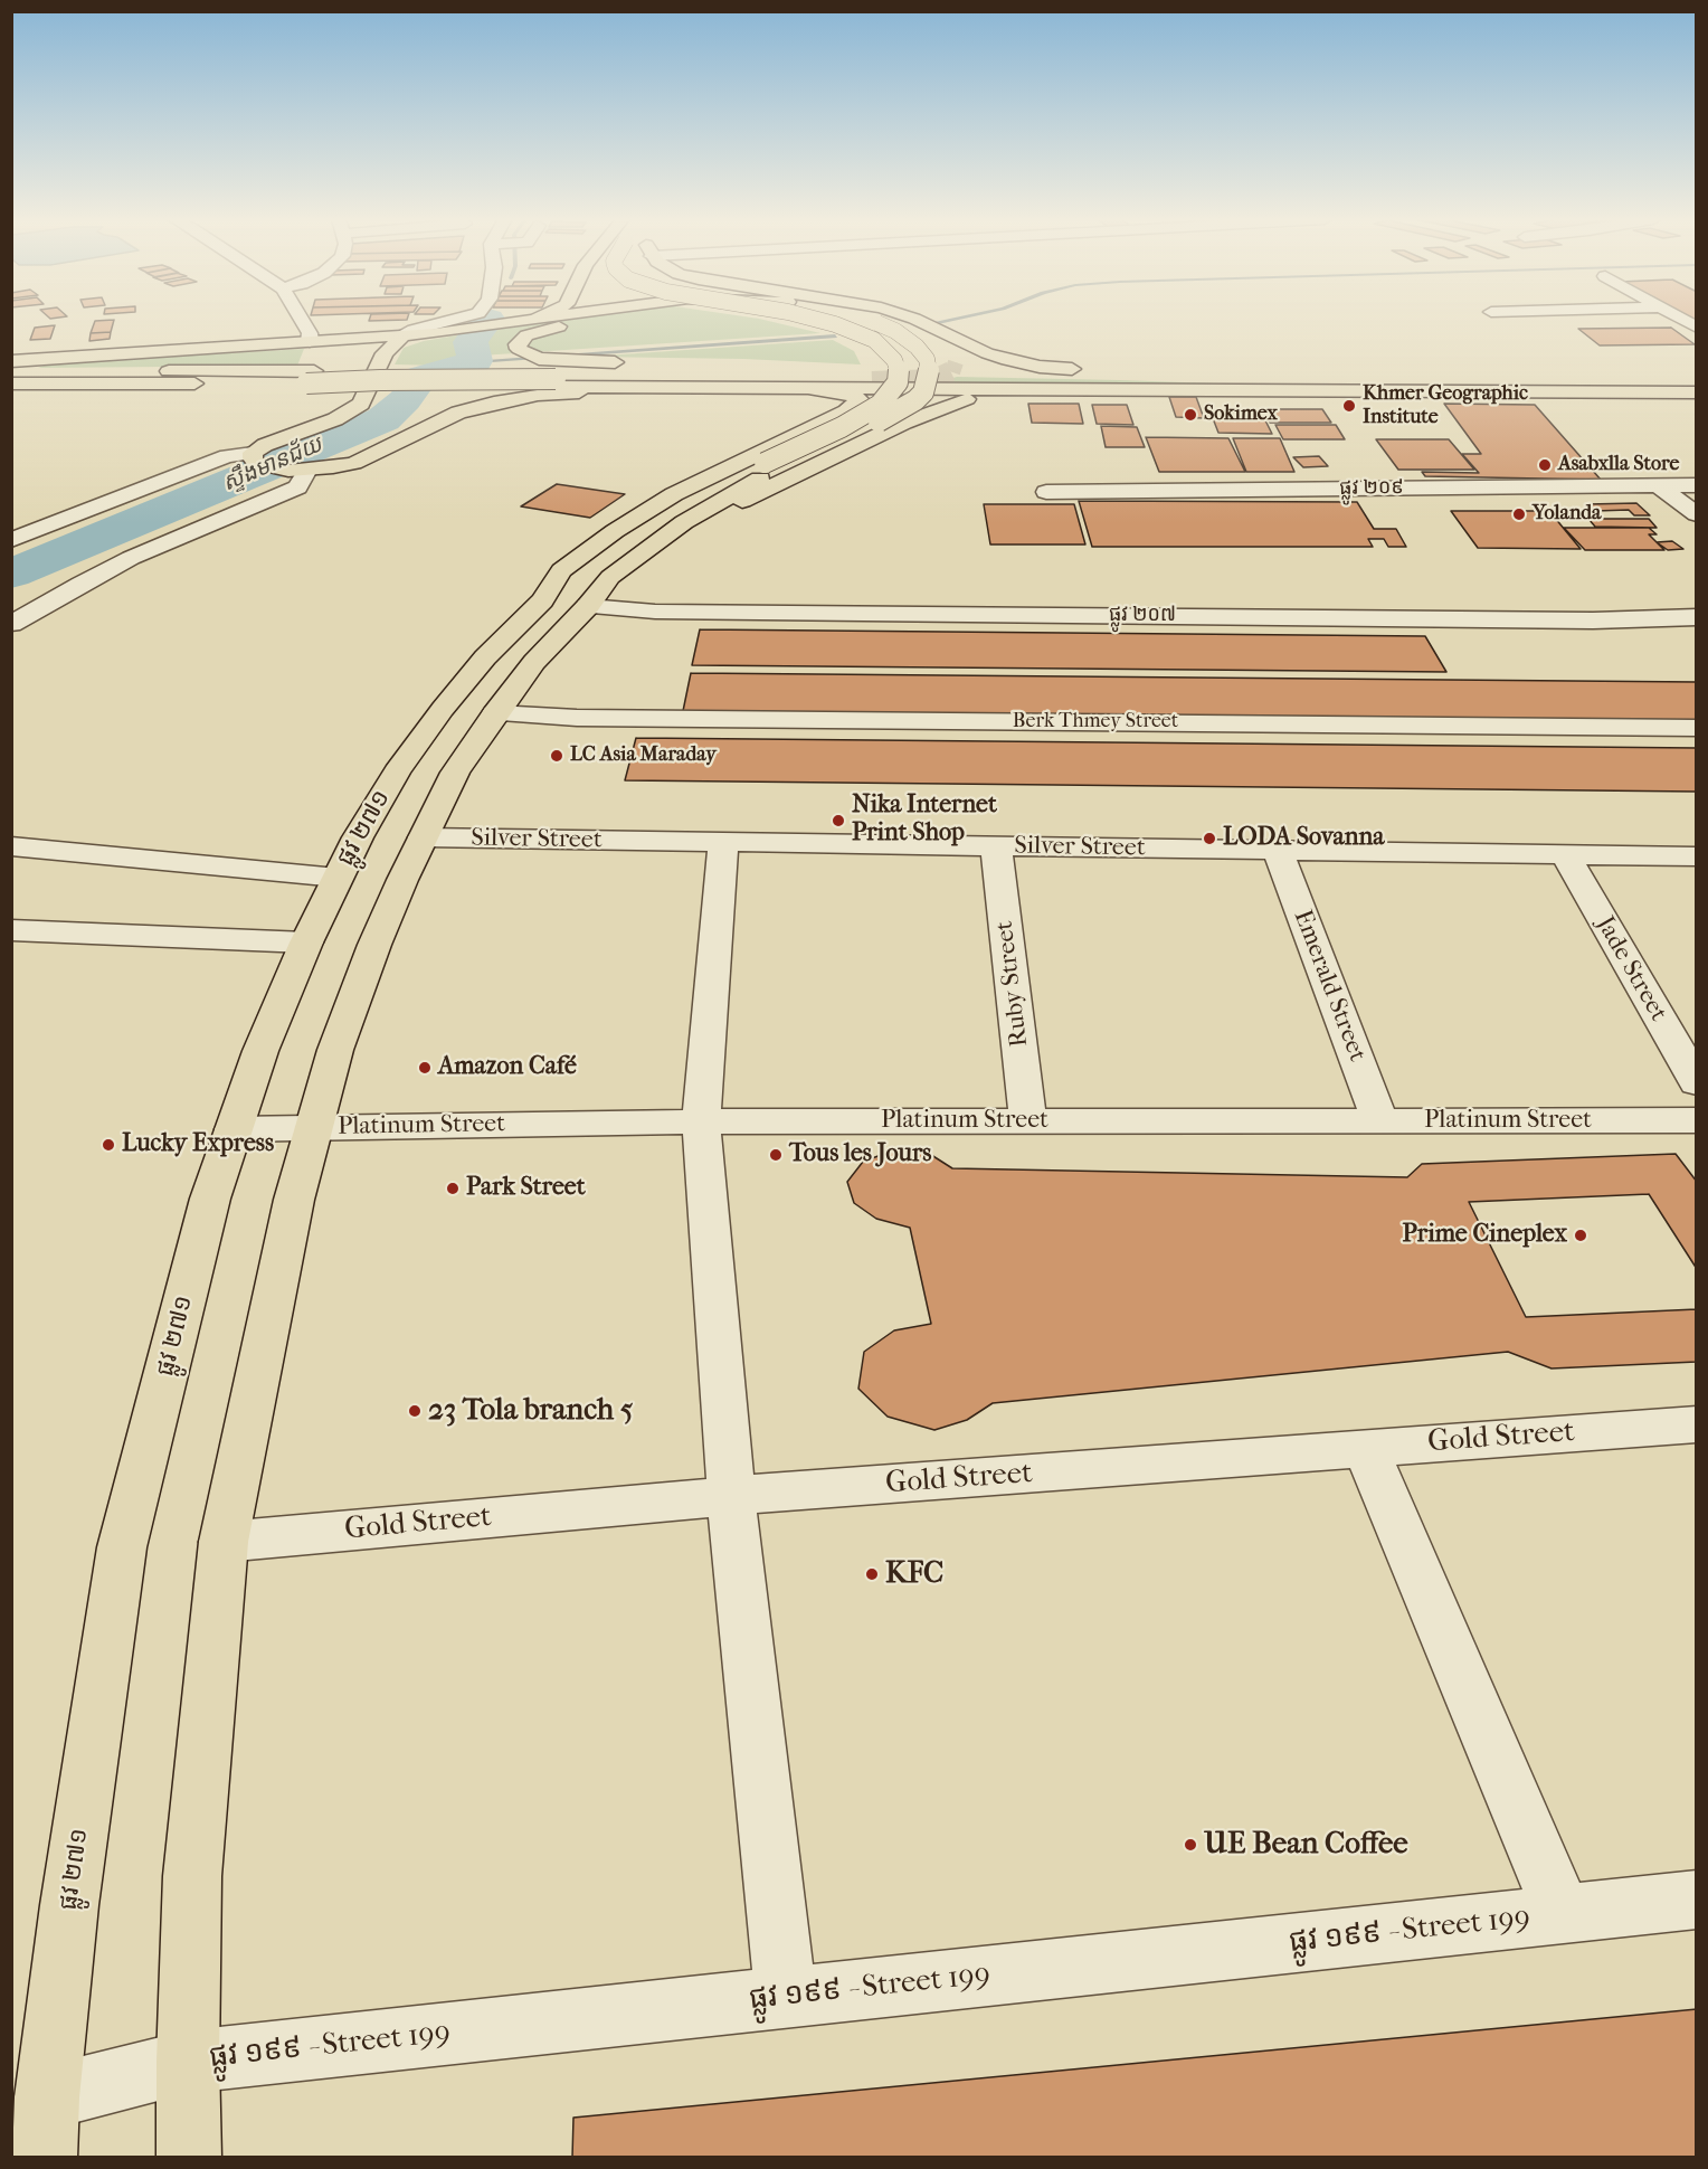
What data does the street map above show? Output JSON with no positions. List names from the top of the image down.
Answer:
{
  "streets": {
    "main road": ["ផ្លូវ ២៧១"],
    "street": [
      "ផ្លូវ ២០៩",
      "ផ្លូវ ២០៧",
      "Berk Thmey Street",
      "Silver Street",
      "Jade Street",
      "Ruby Street",
      "Emerald Street",
      "Platinum Street",
      "Gold Street",
      "ផ្លូវ ១៩៩ - Street 199"
    ]
  },
  "crossings": [
    ["ផ្លូវ ២៧១", "Platinum Street"],
    ["ផ្លូវ ២៧១", "ផ្លូវ ១៩៩ - Street 199"],
    ["Silver Street", "Jade Street"],
    ["Silver Street", "Ruby Street"],
    ["Silver Street", "Emerald Street"],
    ["Ruby Street", "Platinum Street"],
    ["Emerald Street", "Platinum Street"]
  ],
  "water": ["ស្ទឹងមានជ័យ"],
  "places": [
    "Khmer Geographic Institute",
    "Sokimex",
    "Asabxlla Store",
    "Yolanda",
    "LC Asia Maraday",
    "Nika Internet Print Shop",
    "LODA Sovanna",
    "Amazon Café",
    "Lucky Express",
    "Tous les Jours",
    "Park Street",
    "Prime Cineplex",
    "23 Tola branch 5",
    "KFC",
    "UE Bean Coffee"
  ]
}
